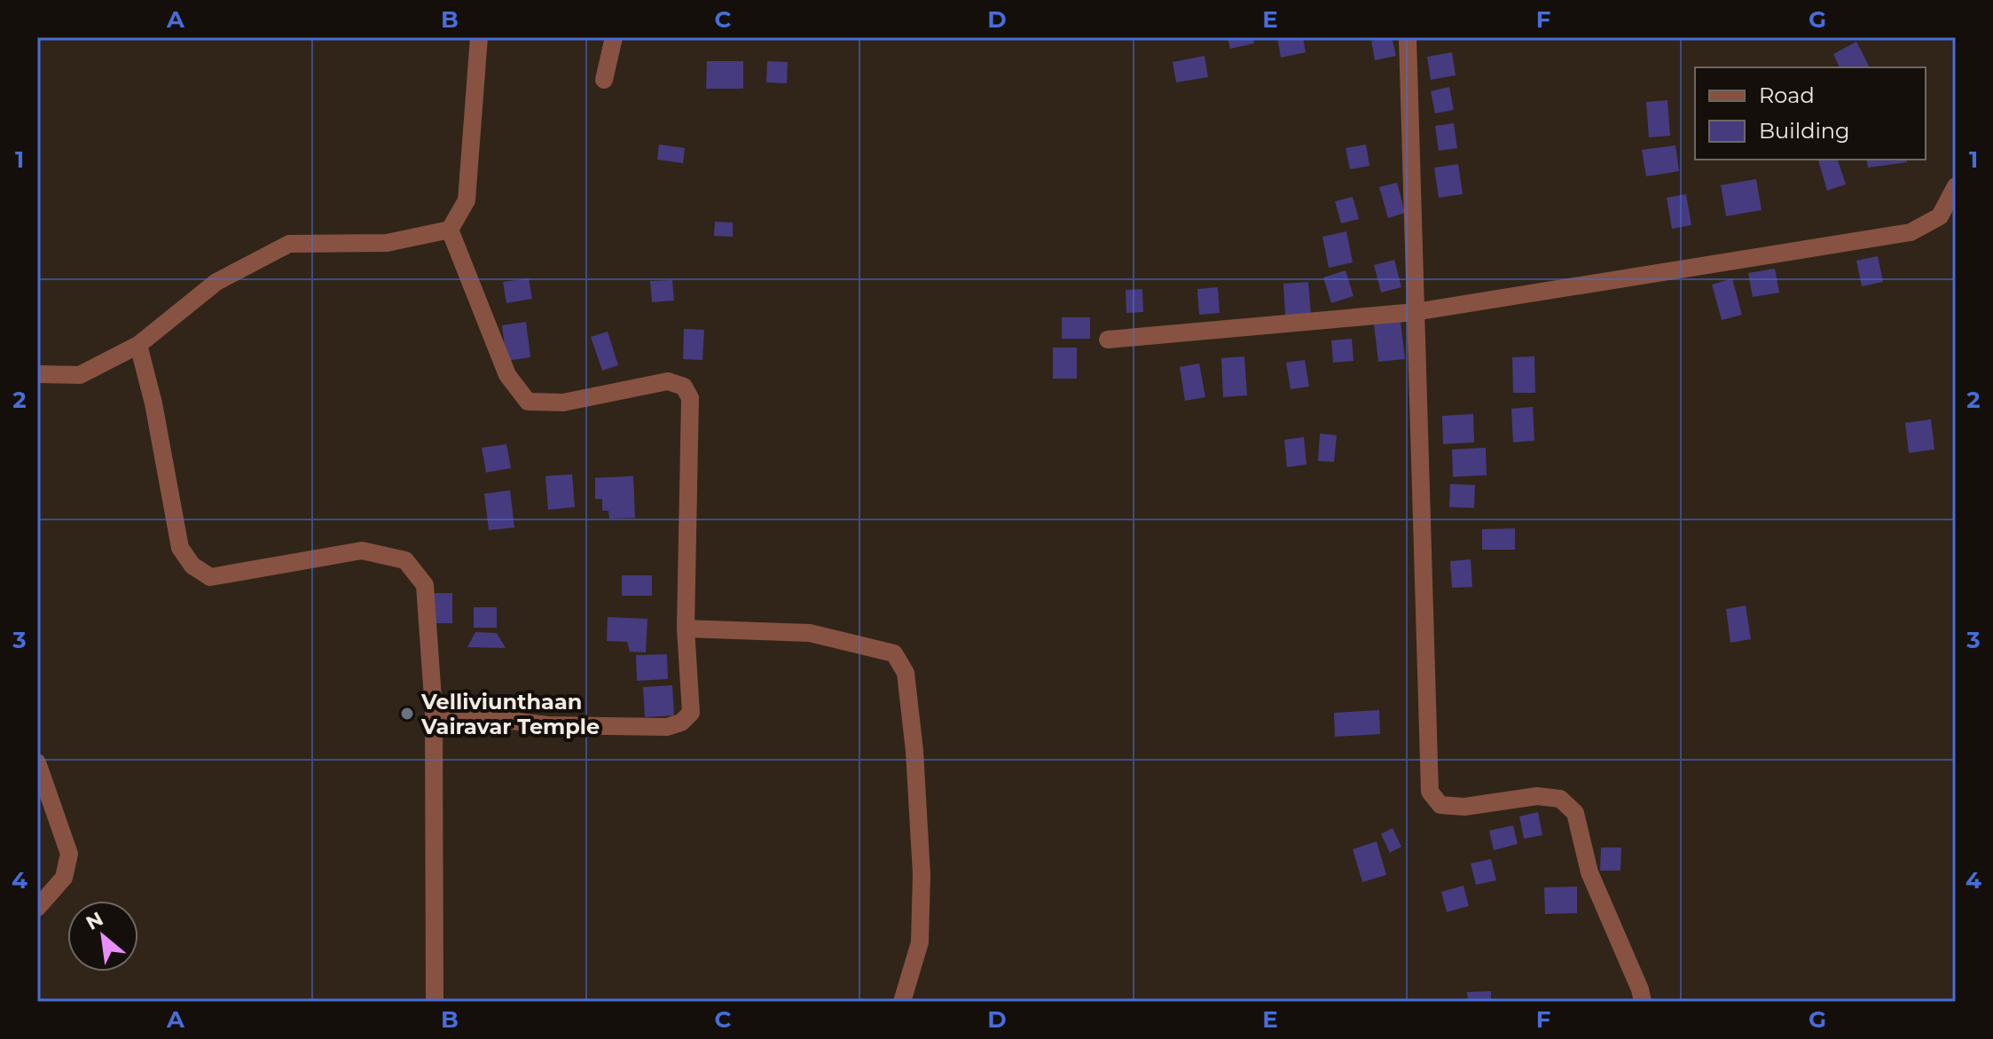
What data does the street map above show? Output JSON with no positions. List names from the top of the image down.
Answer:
{
  "places": ["Velliviunthaan Vairavar Temple"],
  "legend": ["Road", "Building"],
  "north": "top left",
  "grid": {
    "columns": [
      "A",
      "B",
      "C",
      "D",
      "E",
      "F",
      "G"
    ],
    "rows": [
      "1",
      "2",
      "3",
      "4"
    ]
  }
}
